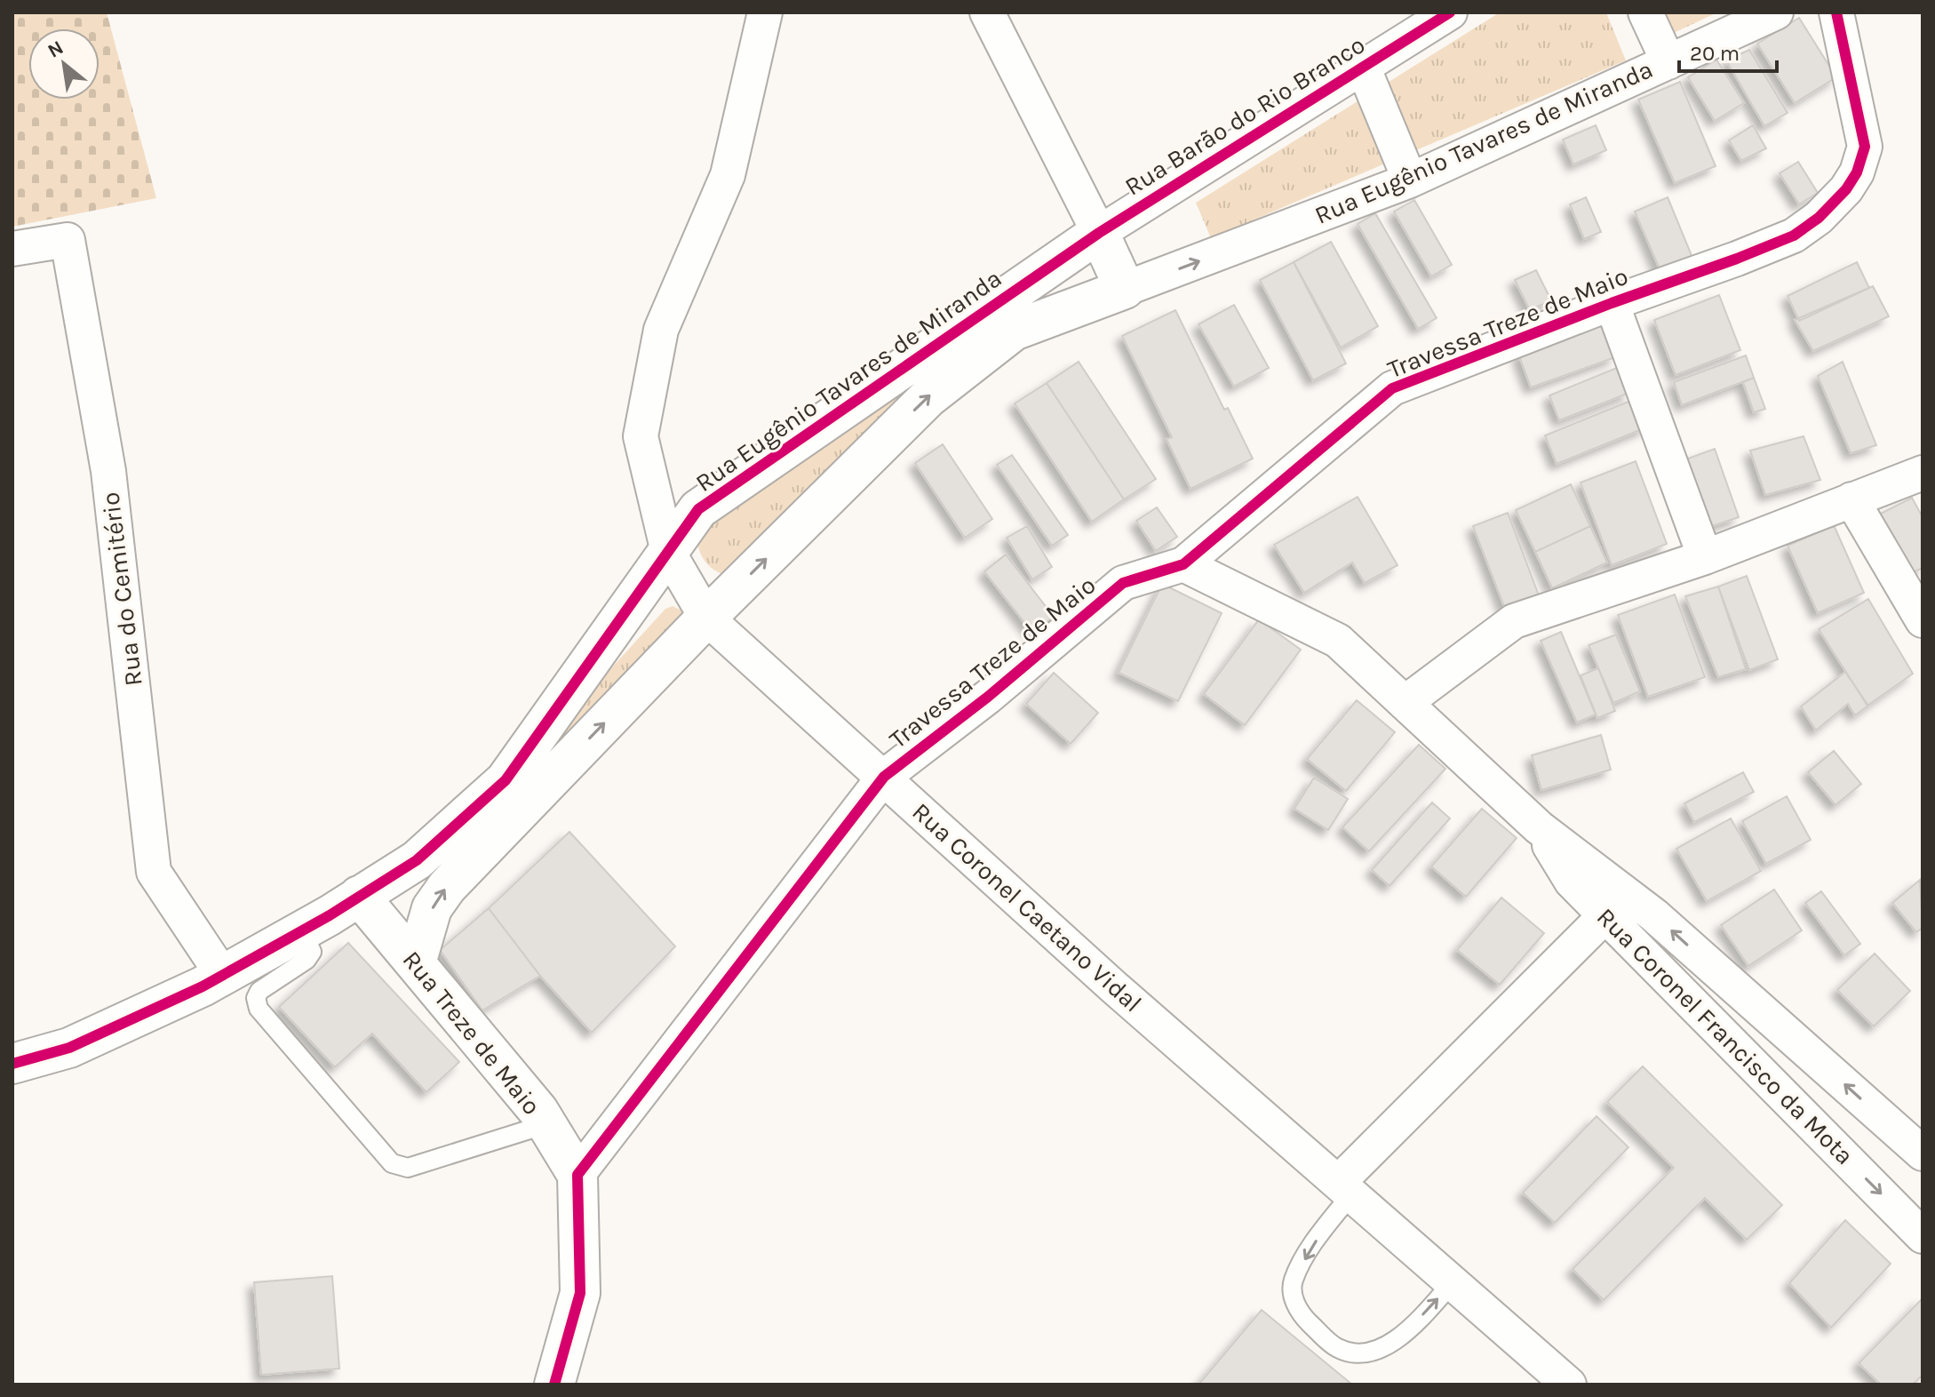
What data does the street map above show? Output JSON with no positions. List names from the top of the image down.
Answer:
{
  "streets": {
    "street": [
      "Rua Barão do Rio Branco",
      "Rua Eugênio Tavares de Miranda",
      "Travessa Treze de Maio",
      "Rua do Cemitério",
      "Rua Coronel Caetano Vidal",
      "Rua Treze de Maio",
      "Rua Coronel Francisco da Mota"
    ]
  },
  "crossings": [
    ["Rua Barão do Rio Branco", "Rua Eugênio Tavares de Miranda"],
    ["Rua Eugênio Tavares de Miranda", "Rua do Cemitério"],
    ["Rua Eugênio Tavares de Miranda", "Rua Coronel Caetano Vidal"],
    ["Rua Eugênio Tavares de Miranda", "Rua Treze de Maio"],
    ["Travessa Treze de Maio", "Rua Coronel Caetano Vidal"],
    ["Travessa Treze de Maio", "Rua Treze de Maio"],
    ["Travessa Treze de Maio", "Rua Coronel Francisco da Mota"]
  ],
  "scale_bar": "20 m",
  "north": "top left"
}
